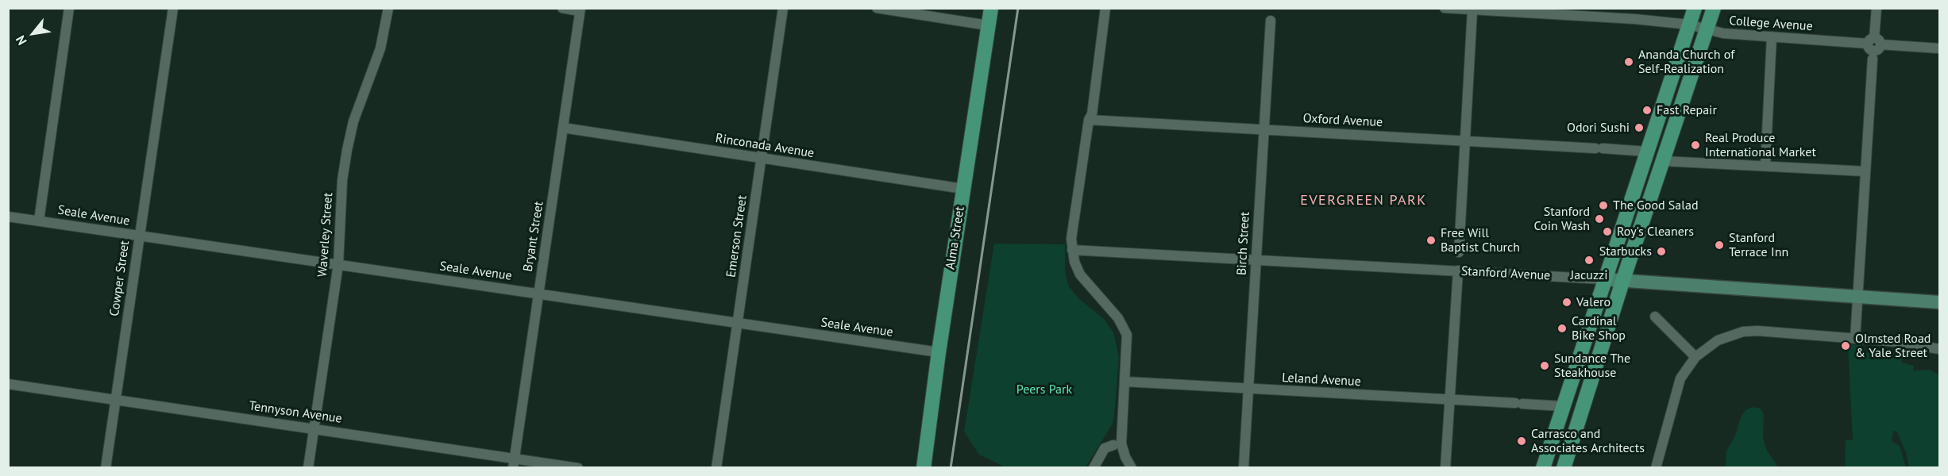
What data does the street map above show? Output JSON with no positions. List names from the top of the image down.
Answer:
{
  "streets": {
    "main road": ["Alma Street"],
    "street": [
      "College Avenue",
      "Oxford Avenue",
      "Rinconada Avenue",
      "Seale Avenue",
      "Waverley Street",
      "Bryant Street",
      "Emerson Street",
      "Birch Street",
      "Stanford Avenue",
      "Cowper Street",
      "Leland Avenue",
      "Tennyson Avenue"
    ]
  },
  "crossings": [
    ["Oxford Avenue", "Birch Street"],
    ["Rinconada Avenue", "Bryant Street"],
    ["Rinconada Avenue", "Emerson Street"],
    ["Rinconada Avenue", "Alma Street"],
    ["Seale Avenue", "Waverley Street"],
    ["Seale Avenue", "Bryant Street"],
    ["Seale Avenue", "Emerson Street"],
    ["Seale Avenue", "Alma Street"],
    ["Seale Avenue", "Cowper Street"],
    ["Waverley Street", "Tennyson Avenue"],
    ["Bryant Street", "Tennyson Avenue"],
    ["Birch Street", "Stanford Avenue"],
    ["Birch Street", "Leland Avenue"],
    ["Cowper Street", "Tennyson Avenue"]
  ],
  "districts": ["EVERGREEN PARK"],
  "parks": ["Peers Park"],
  "places": [
    "Ananda Church of Self-Realization",
    "Fast Repair",
    "Odori Sushi",
    "Real Produce International Market",
    "The Good Salad",
    "Stanford Coin Wash",
    "Roy's Cleaners",
    "Free Will Baptist Church",
    "Stanford Terrace Inn",
    "Starbucks",
    "Jacuzzi",
    "Valero",
    "Cardinal Bike Shop",
    "Olmsted Road & Yale Street",
    "Sundance The Steakhouse",
    "Carrasco and Associates Architects"
  ],
  "north": "bottom left"
}
